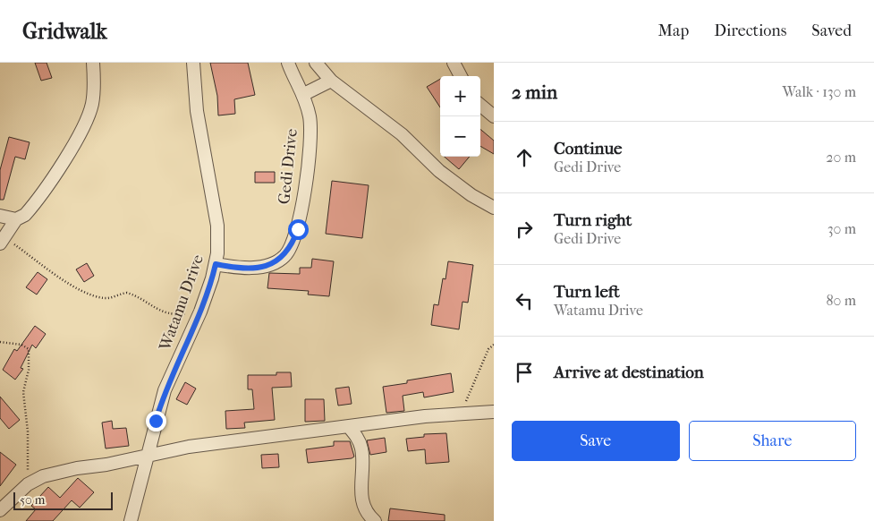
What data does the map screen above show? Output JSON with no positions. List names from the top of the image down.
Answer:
{
  "streets": {
    "street": ["Gedi Drive", "Watamu Drive"]
  },
  "crossings": [
    ["Gedi Drive", "Watamu Drive"]
  ],
  "scale_bar": "50 m",
  "page": {
    "header": "Gridwalk",
    "nav": ["Map", "Directions", "Saved"],
    "heading": ["2 min", "Walk · 130 m"],
    "map_buttons": ["+", "−"],
    "list": [
      ["Continue", "Gedi Drive", "20 m"],
      ["Turn right", "Gedi Drive", "30 m"],
      ["Turn left", "Watamu Drive", "80 m"],
      "Arrive at destination"
    ],
    "buttons": ["Save", "Share"],
    "scale": "50 m"
  }
}
